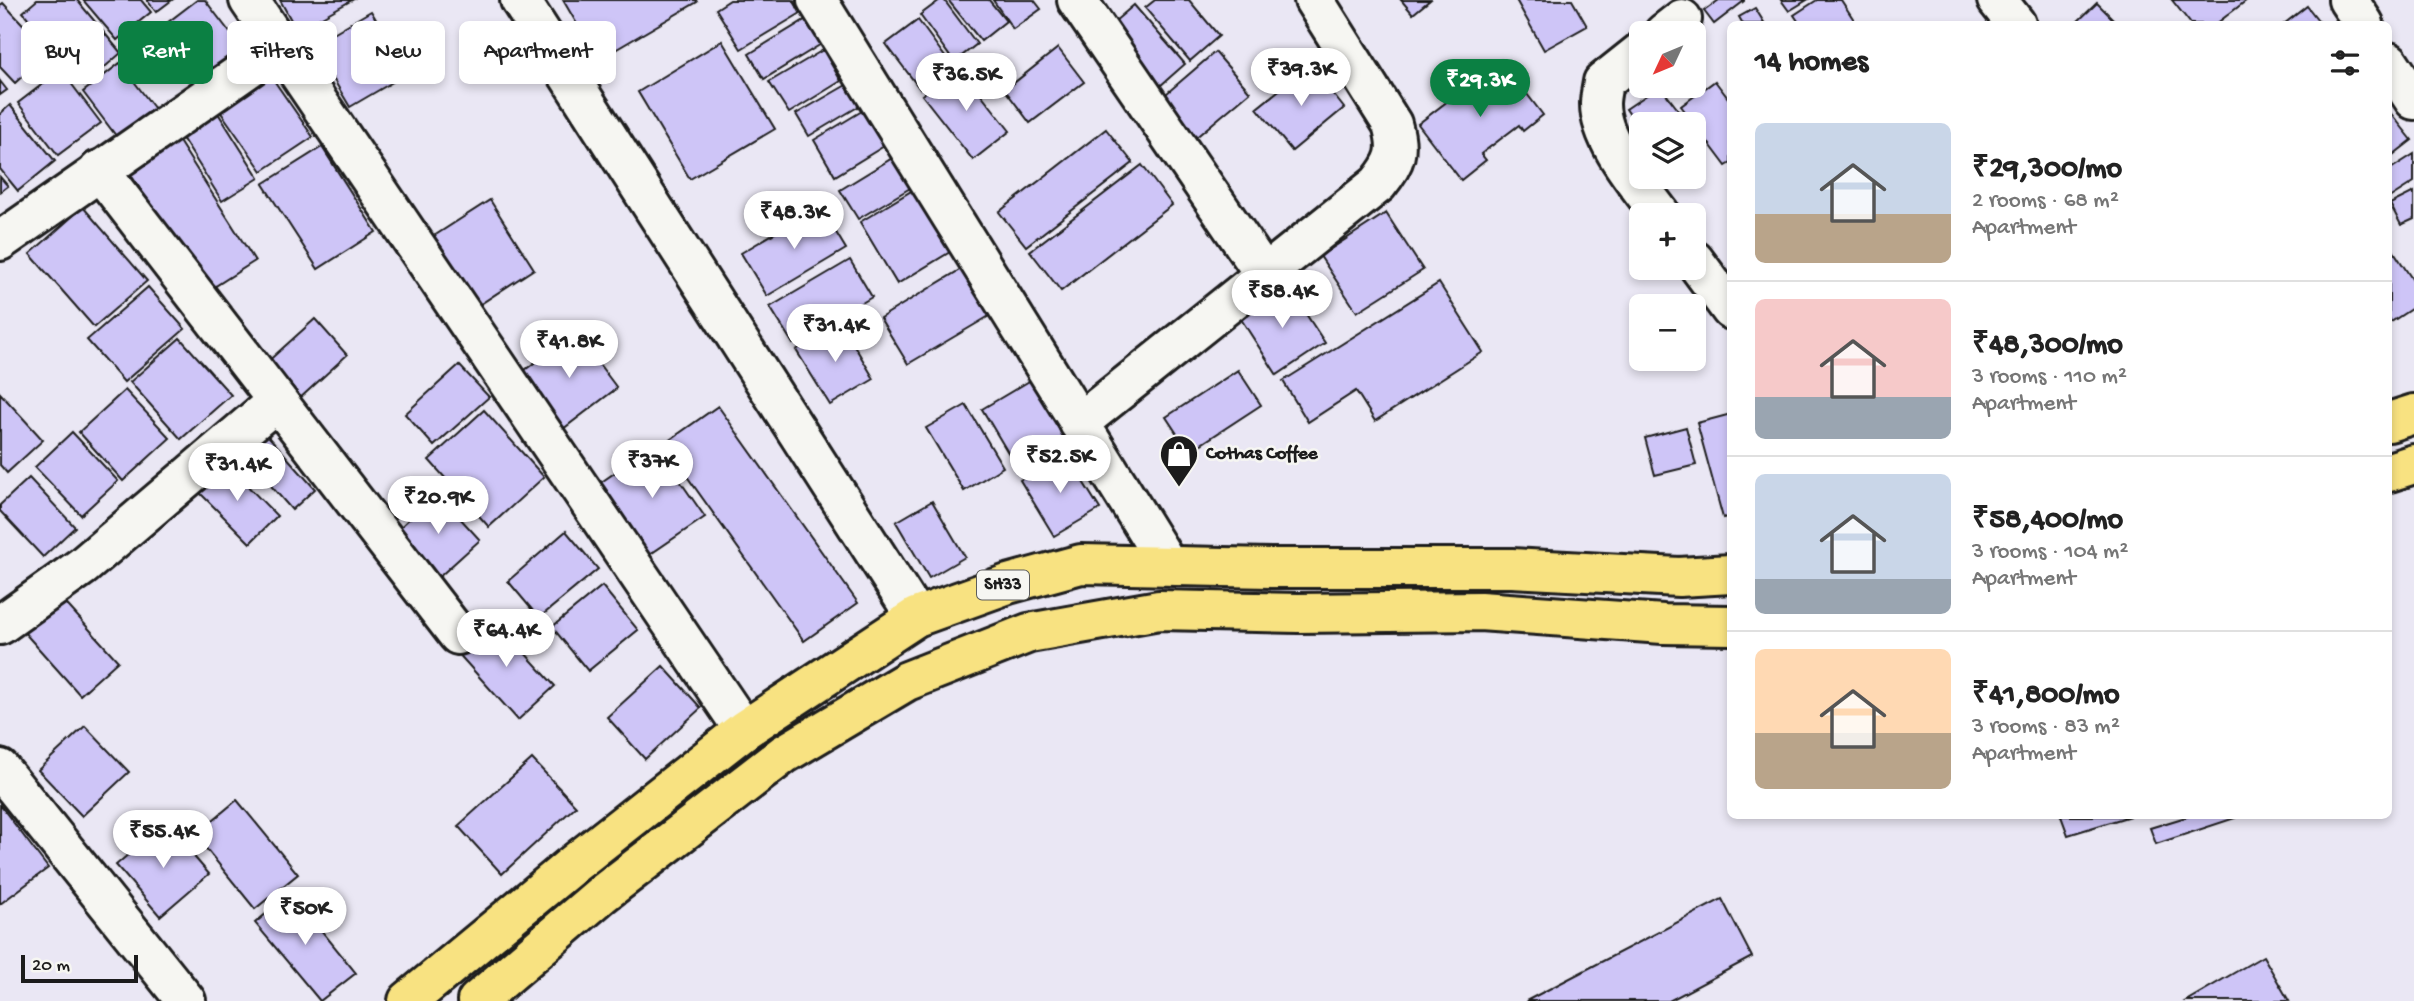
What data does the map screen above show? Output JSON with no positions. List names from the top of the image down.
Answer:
{
  "streets": {
    "main road": ["SH33"]
  },
  "places": {
    "shop": ["Cothas Coffee"]
  },
  "scale_bar": "20 m",
  "north": "bottom left",
  "page": {
    "map_buttons": ["+", "−"],
    "chip": [
      "Buy",
      "Rent",
      "Filters",
      "New",
      "Apartment"
    ],
    "heading": "14 homes",
    "price": [
      "₹39.3K",
      "₹36.5K",
      "₹29.3K",
      "₹48.3K",
      "₹58.4K",
      "₹31.4K",
      "₹41.8K",
      "₹52.5K",
      "₹37K",
      "₹31.4K",
      "₹20.9K",
      "₹64.4K",
      "₹55.4K",
      "₹50K"
    ],
    "list": [
      {
        "name": "₹29,300/mo",
        "note": "2 rooms · 68 m² · Apartment"
      },
      {
        "name": "₹48,300/mo",
        "note": "3 rooms · 110 m² · Apartment"
      },
      {
        "name": "₹58,400/mo",
        "note": "3 rooms · 104 m² · Apartment"
      },
      {
        "name": "₹41,800/mo",
        "note": "3 rooms · 83 m² · Apartment"
      }
    ],
    "scale": "20 m"
  }
}
